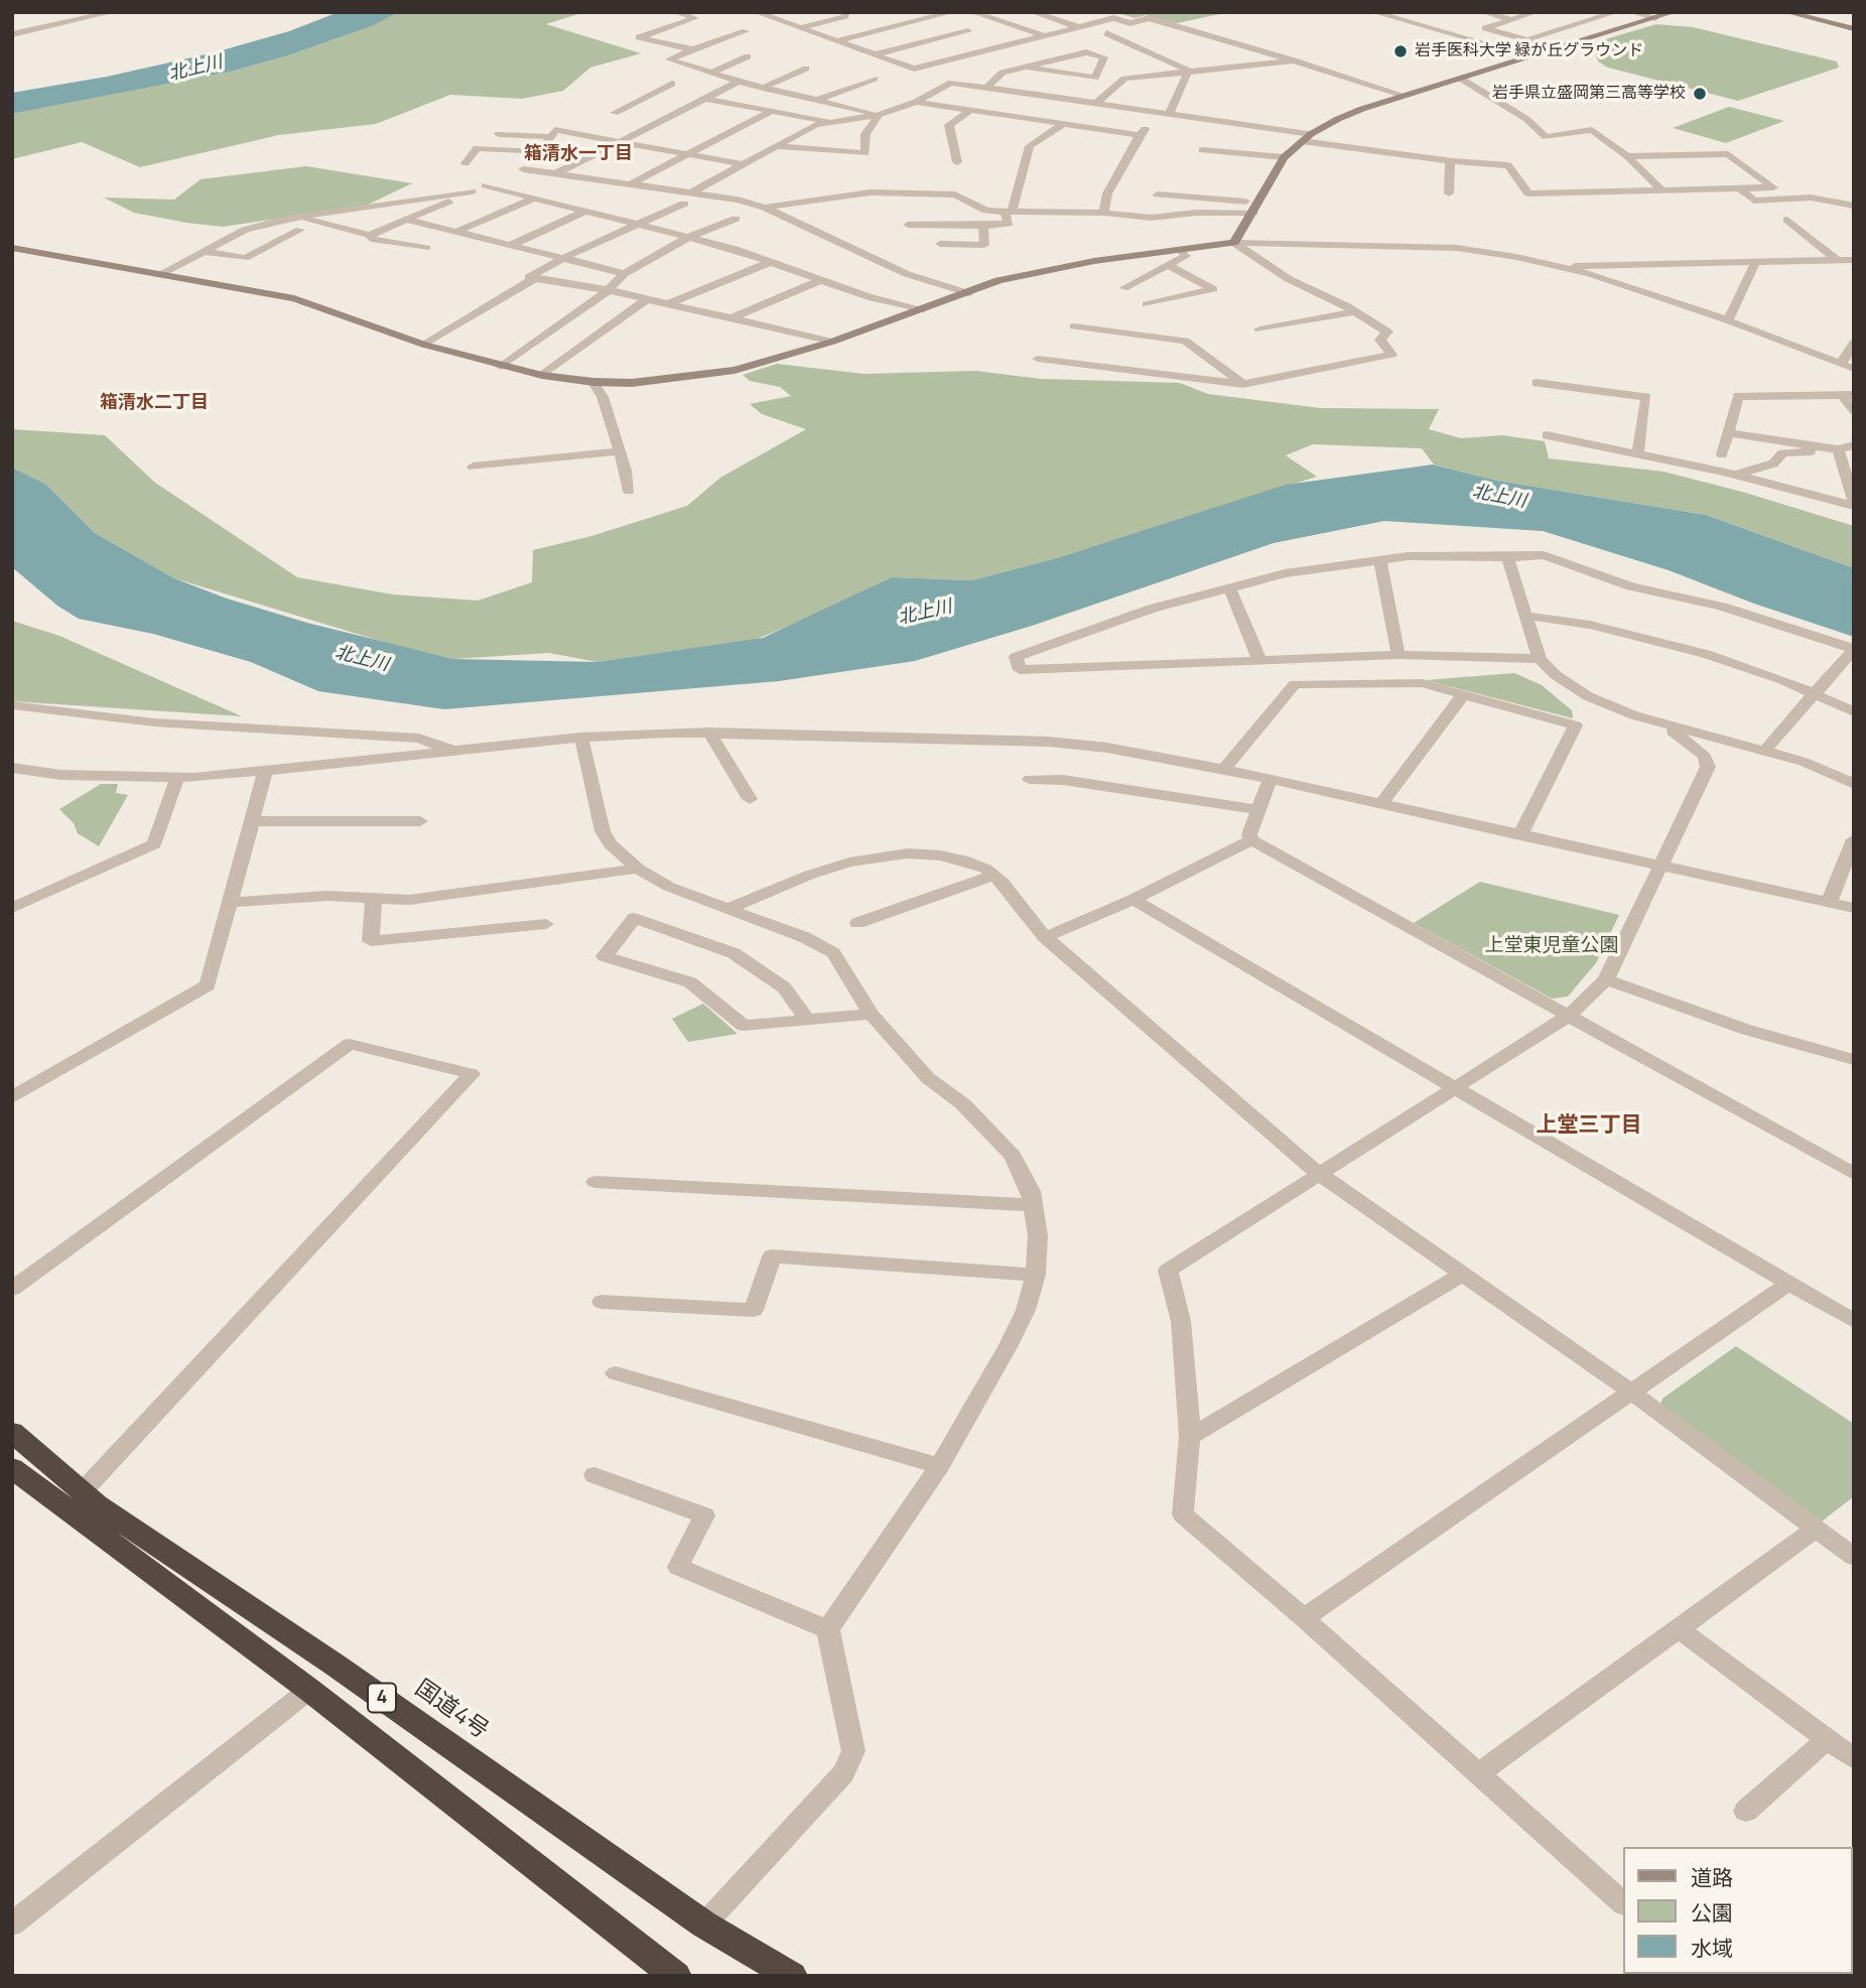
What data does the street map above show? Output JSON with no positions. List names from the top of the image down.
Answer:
{
  "streets": {
    "highway": ["4", "国道4号"]
  },
  "districts": ["箱清水一丁目", "箱清水二丁目", "上堂三丁目"],
  "water": ["北上川"],
  "parks": ["上堂東児童公園"],
  "places": ["岩手医科大学 緑が丘グラウンド", "岩手県立盛岡第三高等学校"],
  "legend": ["道路", "公園", "水域"]
}
